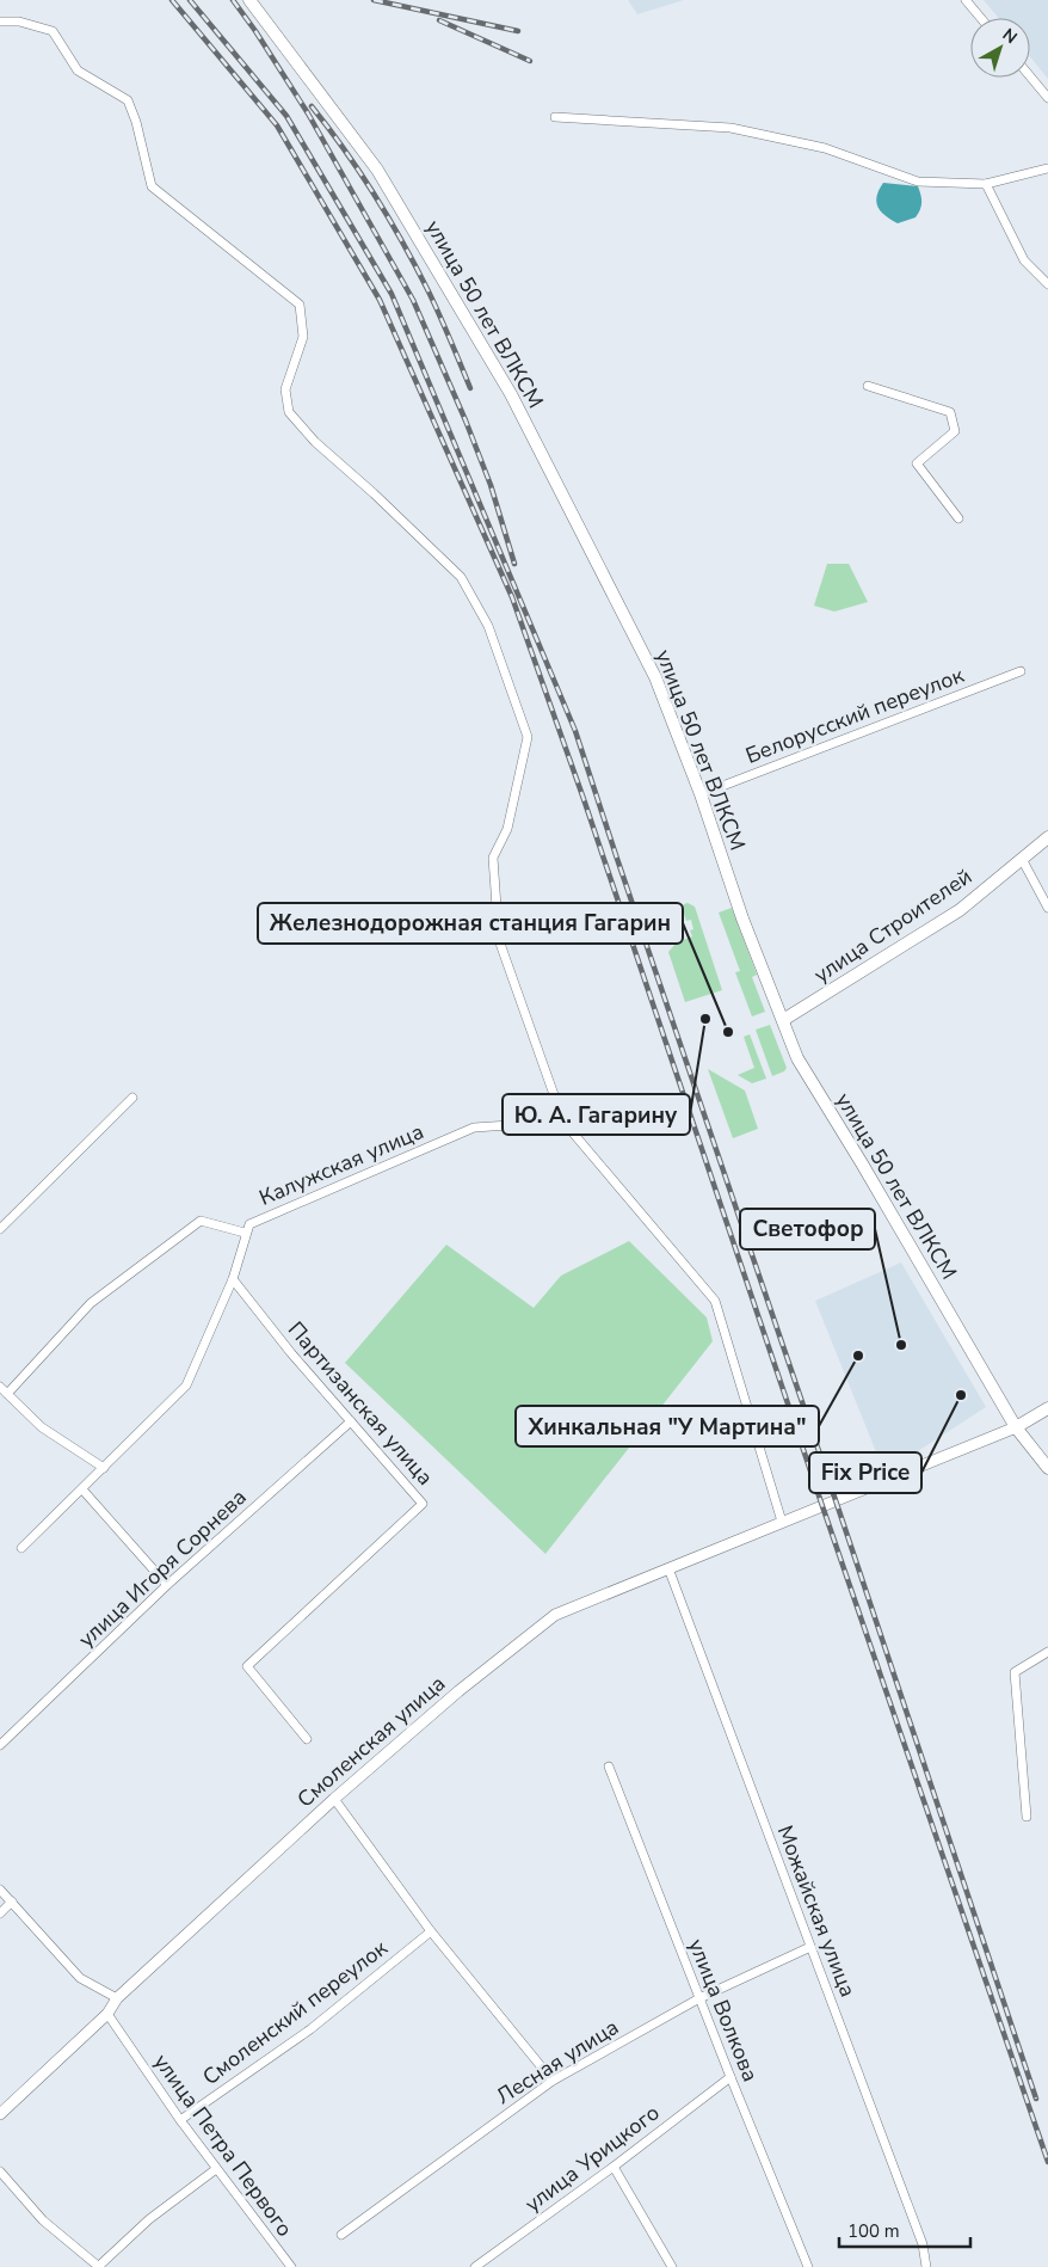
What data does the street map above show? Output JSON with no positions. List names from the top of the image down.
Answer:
{
  "streets": {
    "main road": ["улица 50 лет ВЛКСМ", "улица Строителей"],
    "street": [
      "Белорусский переулок",
      "Калужская улица",
      "Партизанская улица",
      "улица Игоря Сорнева",
      "Смоленская улица",
      "Можайская улица",
      "улица Волкова",
      "Смоленский переулок",
      "Лесная улица",
      "улица Петра Первого",
      "улица Урицкого"
    ]
  },
  "crossings": [
    ["улица 50 лет ВЛКСМ", "Белорусский переулок"],
    ["улица 50 лет ВЛКСМ", "улица Строителей"],
    ["улица 50 лет ВЛКСМ", "Смоленская улица"],
    ["Калужская улица", "Партизанская улица"],
    ["Партизанская улица", "улица Игоря Сорнева"],
    ["Смоленская улица", "Можайская улица"],
    ["Смоленская улица", "улица Петра Первого"],
    ["Можайская улица", "Лесная улица"],
    ["улица Волкова", "Лесная улица"],
    ["улица Волкова", "улица Урицкого"],
    ["Смоленский переулок", "улица Петра Первого"]
  ],
  "places": [
    "Ю. А. Гагарину",
    "Железнодорожная станция Гагарин",
    "Светофор",
    "Хинкальная \"У Мартина\"",
    "Fix Price"
  ],
  "scale_bar": "100 m",
  "north": "top right"
}
